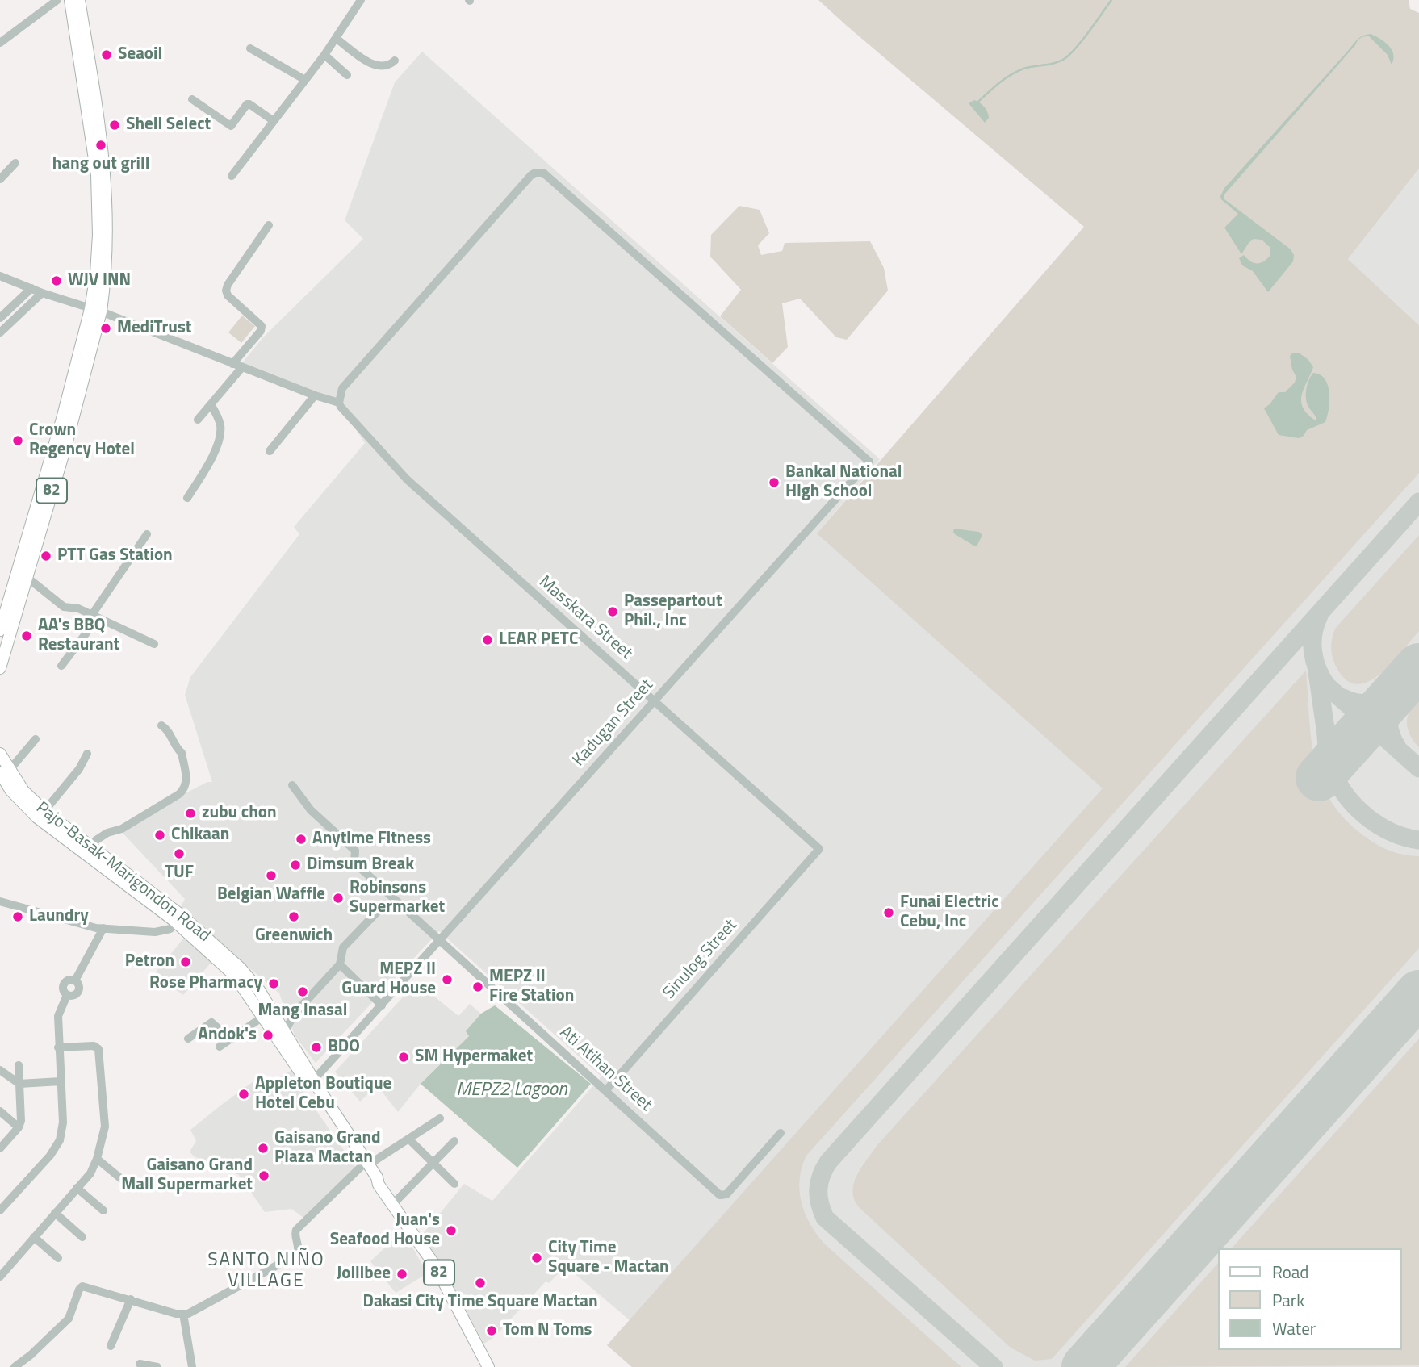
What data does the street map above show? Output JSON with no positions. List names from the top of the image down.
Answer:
{
  "streets": {
    "main road": ["82", "Pajo-Basak-Marigondon Road"],
    "street": [
      "Masskara Street",
      "Kadugan Street",
      "Sinulog Street",
      "Ati Atihan Street"
    ]
  },
  "crossings": [
    ["Masskara Street", "Kadugan Street"],
    ["Masskara Street", "Sinulog Street"],
    ["Kadugan Street", "Pajo-Basak-Marigondon Road"],
    ["Kadugan Street", "Ati Atihan Street"],
    ["Sinulog Street", "Ati Atihan Street"]
  ],
  "districts": ["SANTO NIÑO VILLAGE"],
  "water": ["MEPZ2 Lagoon"],
  "places": [
    "Seaoil",
    "Shell Select",
    "hang out grill",
    "WJV INN",
    "MediTrust",
    "Crown Regency Hotel",
    "Bankal National High School",
    "PTT Gas Station",
    "Passepartout Phil., Inc",
    "AA's BBQ Restaurant",
    "LEAR PETC",
    "zubu chon",
    "Chikaan",
    "Anytime Fitness",
    "TUF",
    "Dimsum Break",
    "Belgian Waffle",
    "Robinsons Supermarket",
    "Funai Electric Cebu, Inc",
    "Laundry",
    "Greenwich",
    "Petron",
    "MEPZ II Guard House",
    "Rose Pharmacy",
    "MEPZ II Fire Station",
    "Mang Inasal",
    "Andok's",
    "BDO",
    "SM Hypermaket",
    "Appleton Boutique Hotel Cebu",
    "Gaisano Grand Plaza Mactan",
    "Gaisano Grand Mall Supermarket",
    "Juan's Seafood House",
    "City Time Square - Mactan",
    "Jollibee",
    "Dakasi City Time Square Mactan",
    "Tom N Toms"
  ],
  "legend": ["Road", "Park", "Water"]
}
